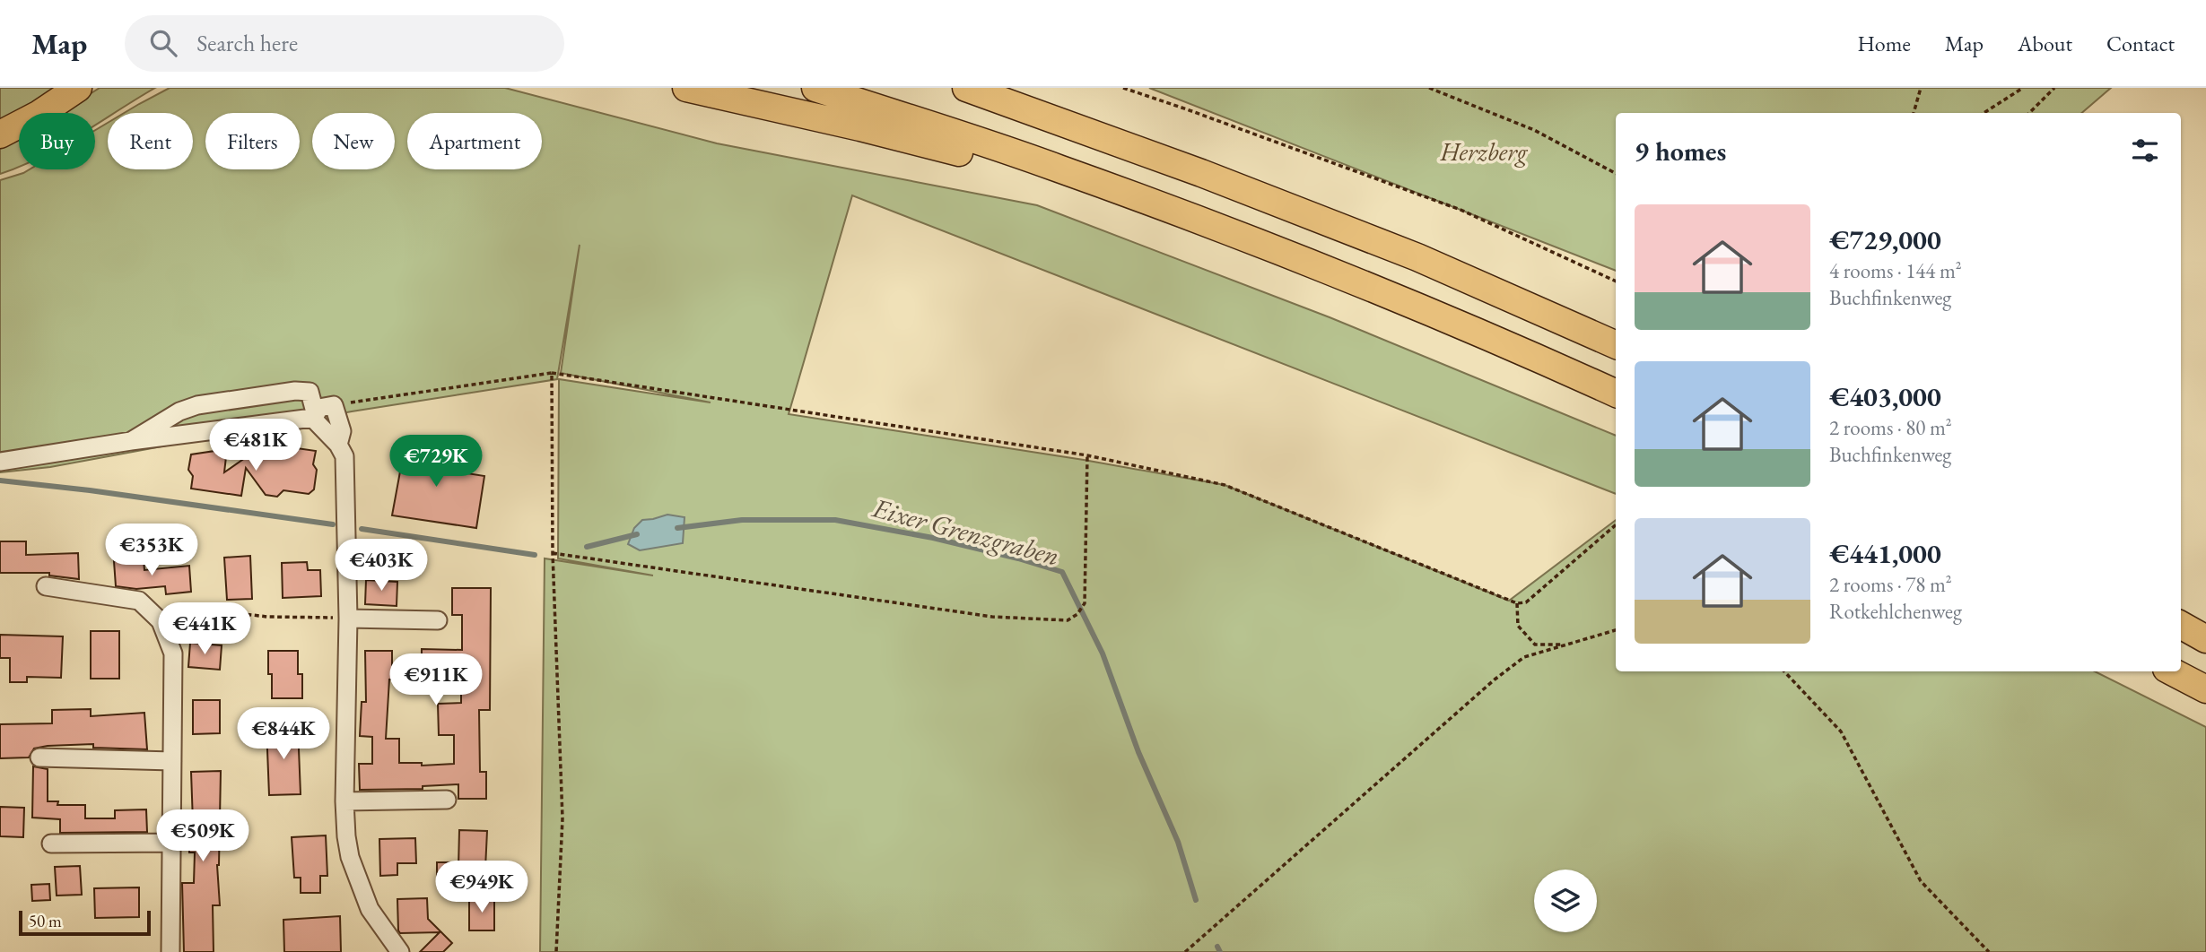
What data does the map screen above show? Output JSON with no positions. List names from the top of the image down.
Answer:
{
  "water": ["Eixer Grenzgraben"],
  "parks": ["Herzberg"],
  "scale_bar": "50 m",
  "page": {
    "header": "Map",
    "search": "Search here",
    "nav": [
      "Home",
      "Map",
      "About",
      "Contact"
    ],
    "chip": [
      "Buy",
      "Rent",
      "Filters",
      "New",
      "Apartment"
    ],
    "heading": "9 homes",
    "list": [
      {
        "name": "€729,000",
        "note": "4 rooms · 144 m² · Buchfinkenweg"
      },
      {
        "name": "€403,000",
        "note": "2 rooms · 80 m² · Buchfinkenweg"
      },
      {
        "name": "€441,000",
        "note": "2 rooms · 78 m² · Rotkehlchenweg"
      }
    ],
    "price": [
      "€481K",
      "€729K",
      "€353K",
      "€403K",
      "€441K",
      "€911K",
      "€844K",
      "€509K",
      "€949K"
    ],
    "scale": "50 m"
  }
}
